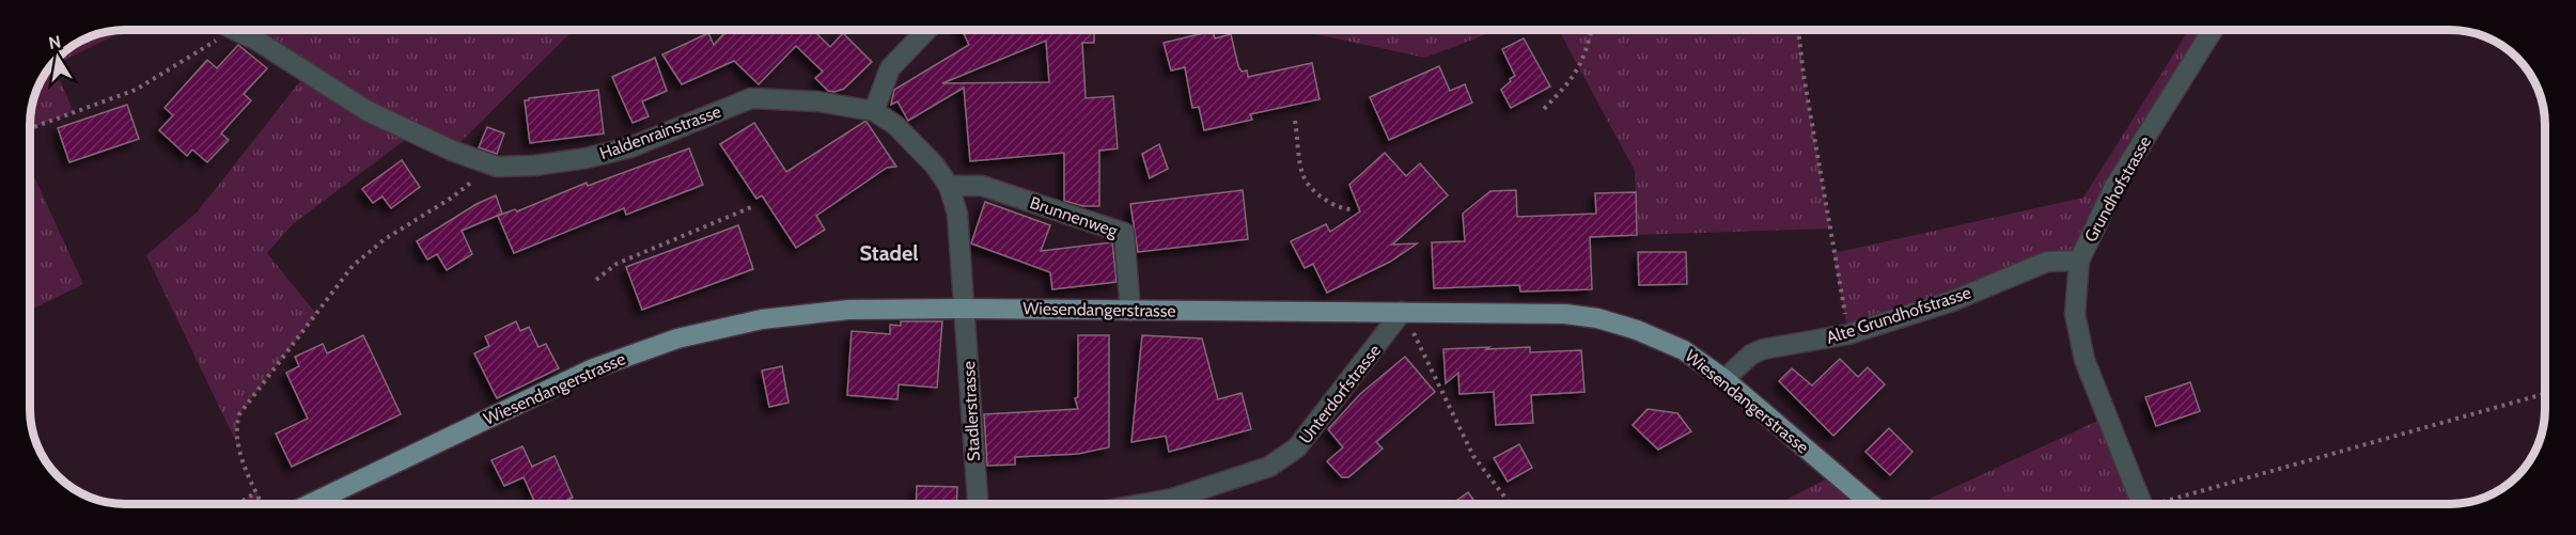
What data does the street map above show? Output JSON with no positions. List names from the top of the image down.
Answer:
{
  "streets": {
    "main road": ["Wiesendangerstrasse"],
    "street": [
      "Haldenrainstrasse",
      "Grundhofstrasse",
      "Brunnenweg",
      "Alte Grundhofstrasse",
      "Unterdorfstrasse",
      "Stadlerstrasse"
    ]
  },
  "crossings": [
    ["Haldenrainstrasse", "Brunnenweg"],
    ["Haldenrainstrasse", "Wiesendangerstrasse"],
    ["Haldenrainstrasse", "Stadlerstrasse"],
    ["Grundhofstrasse", "Alte Grundhofstrasse"],
    ["Brunnenweg", "Wiesendangerstrasse"],
    ["Wiesendangerstrasse", "Alte Grundhofstrasse"],
    ["Wiesendangerstrasse", "Unterdorfstrasse"],
    ["Wiesendangerstrasse", "Stadlerstrasse"]
  ],
  "districts": ["Stadel"],
  "north": "top"
}
